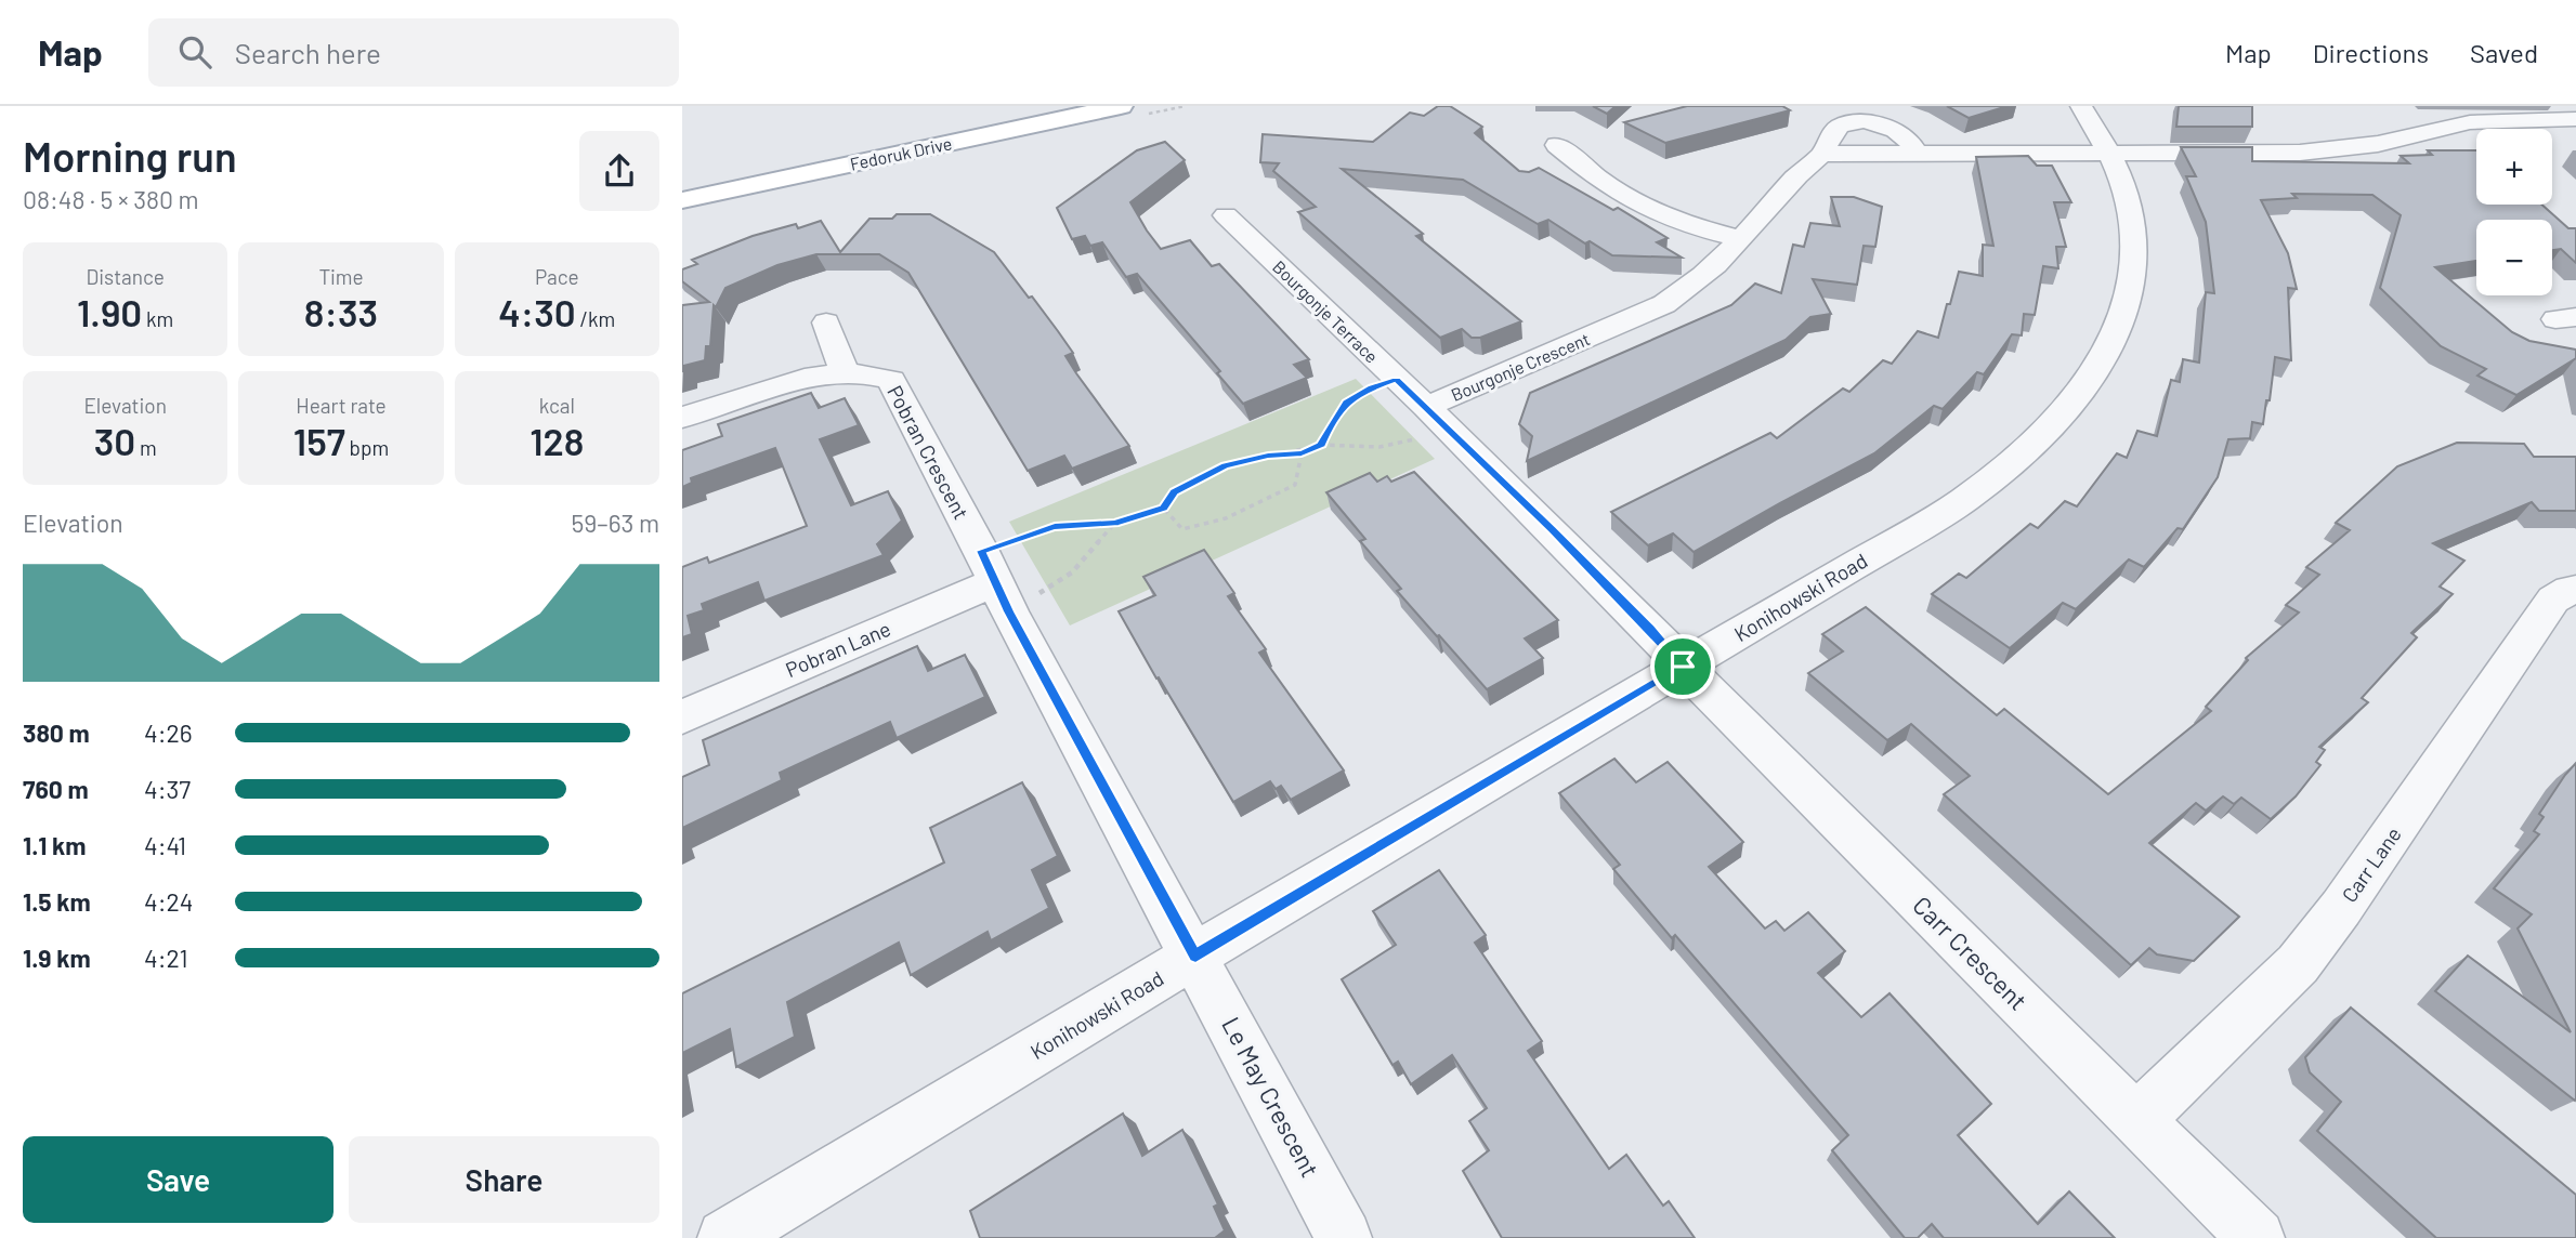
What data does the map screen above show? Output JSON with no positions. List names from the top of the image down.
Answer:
{
  "streets": {
    "main road": ["Fedoruk Drive"],
    "street": [
      "Bourgonje Terrace",
      "Bourgonje Crescent",
      "Pobran Crescent",
      "Konihowski Road",
      "Pobran Lane",
      "Carr Lane",
      "Carr Crescent",
      "Le May Crescent"
    ]
  },
  "crossings": [
    ["Bourgonje Terrace", "Bourgonje Crescent"],
    ["Bourgonje Crescent", "Konihowski Road"],
    ["Bourgonje Crescent", "Carr Crescent"],
    ["Pobran Crescent", "Konihowski Road"],
    ["Pobran Crescent", "Pobran Lane"],
    ["Pobran Crescent", "Le May Crescent"],
    ["Konihowski Road", "Carr Crescent"],
    ["Konihowski Road", "Le May Crescent"],
    ["Carr Lane", "Carr Crescent"]
  ],
  "page": {
    "header": "Map",
    "search": "Search here",
    "nav": ["Map", "Directions", "Saved"],
    "heading": ["Morning run", "08:48 · 5 × 380 m"],
    "map_buttons": ["+", "−"],
    "stats": [
      ["Distance", "1.90 km"],
      ["Time", "8:33"],
      ["Pace", "4:30 /km"],
      ["Elevation", "30 m"],
      ["Heart rate", "157 bpm"],
      ["kcal", "128"]
    ],
    "chart": ["Elevation", "59–63 m"],
    "list": [
      {
        "name": "380 m",
        "note": "4:26"
      },
      {
        "name": "760 m",
        "note": "4:37"
      },
      {
        "name": "1.1 km",
        "note": "4:41"
      },
      {
        "name": "1.5 km",
        "note": "4:24"
      },
      {
        "name": "1.9 km",
        "note": "4:21"
      }
    ],
    "buttons": ["Save", "Share"]
  }
}
